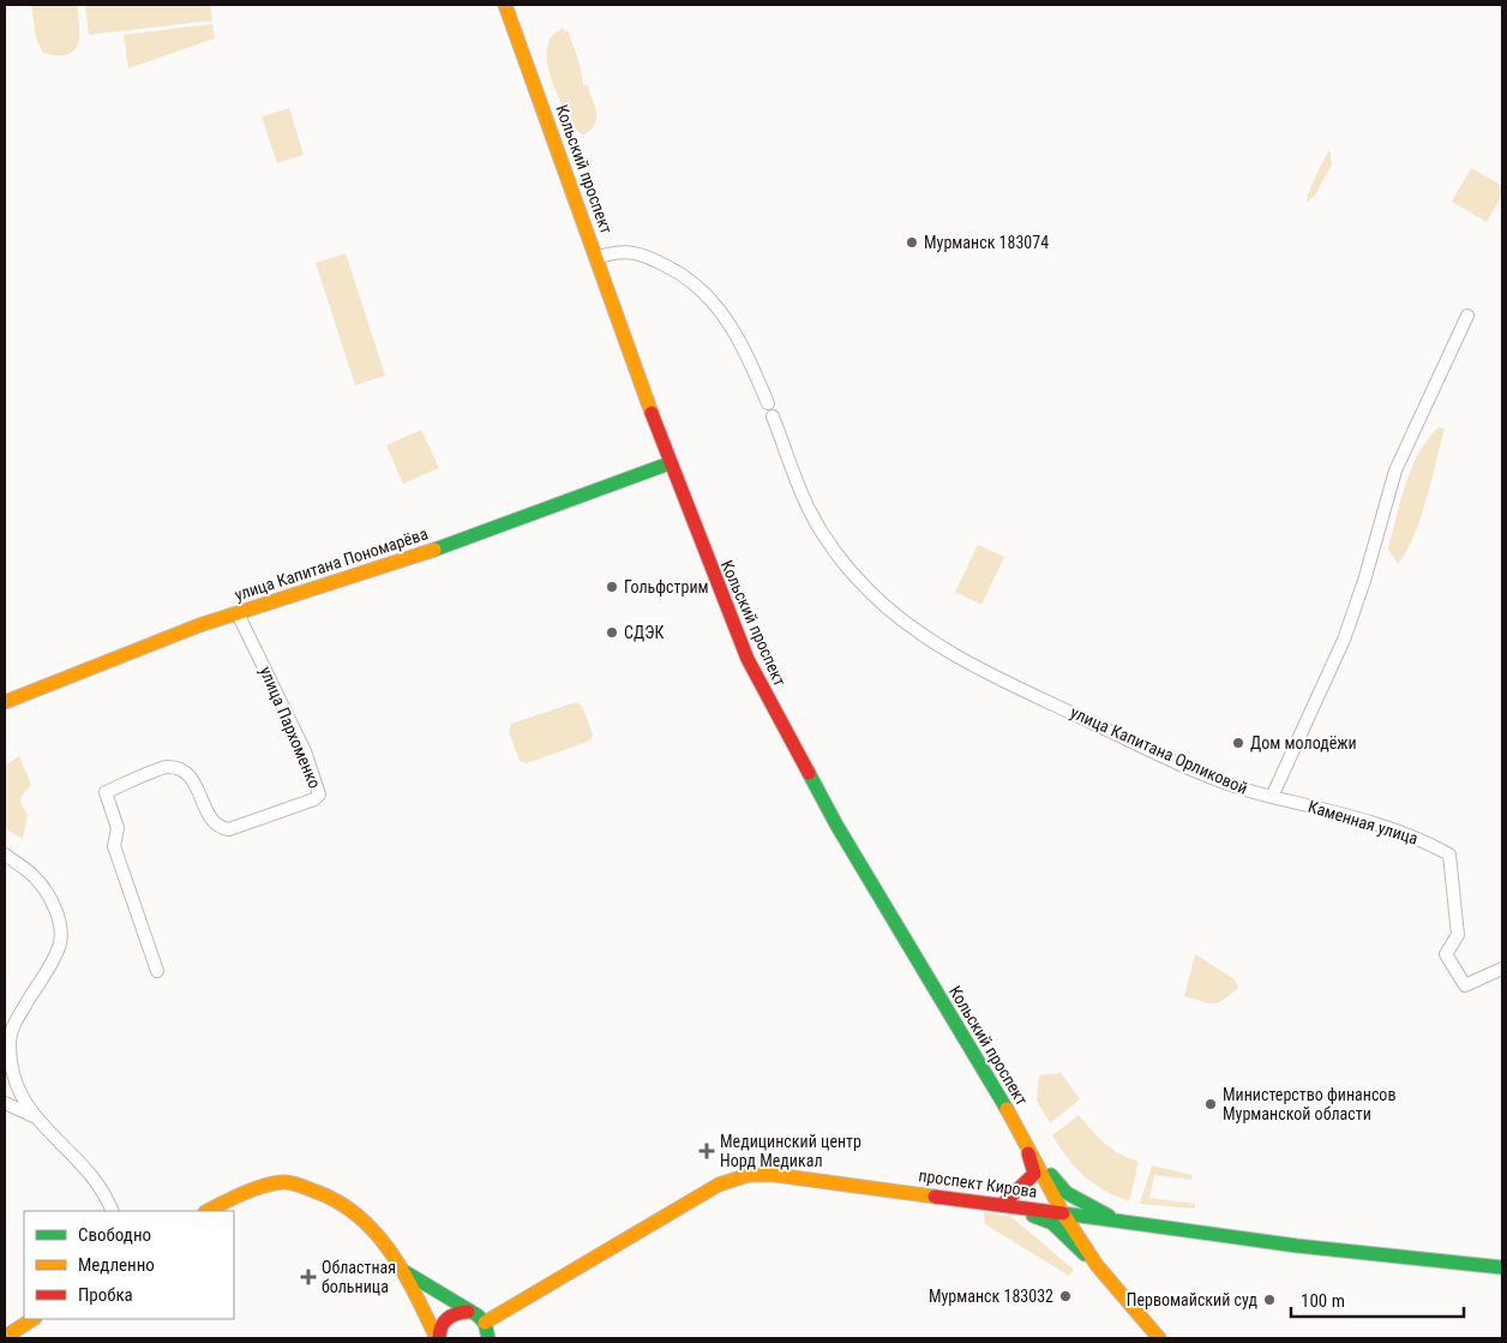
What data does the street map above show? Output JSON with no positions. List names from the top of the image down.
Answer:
{
  "streets": {
    "main road": ["Кольский проспект", "улица Капитана Пономарёва", "проспект Кирова"],
    "street": ["улица Пархоменко", "улица Капитана Орликовой", "Каменная улица"]
  },
  "crossings": [
    ["Кольский проспект", "улица Капитана Пономарёва"],
    ["Кольский проспект", "проспект Кирова"],
    ["улица Капитана Пономарёва", "улица Пархоменко"],
    ["улица Капитана Орликовой", "Каменная улица"]
  ],
  "places": {
    "other": [
      "Мурманск 183074",
      "Гольфстрим",
      "СДЭК",
      "Дом молодёжи",
      "Министерство финансов Мурманской области",
      "Мурманск 183032",
      "Первомайский суд"
    ],
    "health": ["Медицинский центр Норд Медикал", "Областная больница"]
  },
  "legend": ["Свободно", "Медленно", "Пробка"],
  "scale_bar": "100 m"
}
